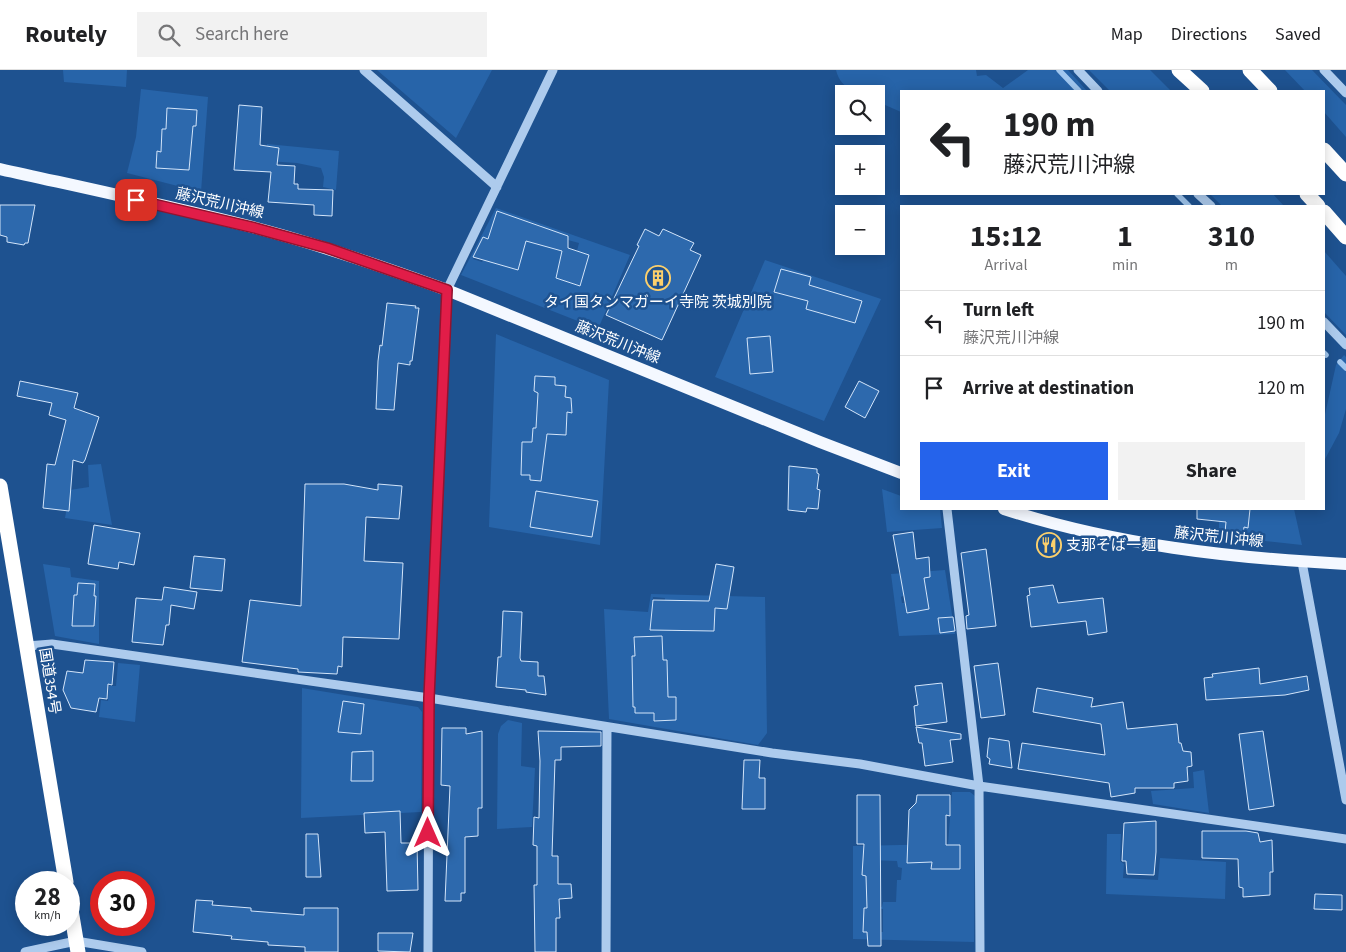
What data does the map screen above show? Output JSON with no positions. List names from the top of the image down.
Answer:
{
  "streets": {
    "highway": ["国道354号"],
    "main road": ["藤沢荒川沖線"]
  },
  "places": {
    "building": ["タイ国タンマガーイ寺院 茨城別院"],
    "restaurant": ["支那そば一麺"]
  },
  "page": {
    "header": "Routely",
    "search": "Search here",
    "nav": ["Map", "Directions", "Saved"],
    "map_buttons": ["+", "−"],
    "turn": ["190 m", "藤沢荒川沖線"],
    "eta": [
      "15:12",
      "Arrival",
      "1",
      "min",
      "310",
      "m"
    ],
    "list": [
      {
        "name": "Turn left",
        "note": "藤沢荒川沖線",
        "value": "190 m"
      },
      {
        "name": "Arrive at destination",
        "value": "120 m"
      }
    ],
    "buttons": ["Exit", "Share"],
    "speed": "28 km/h",
    "limit": "30"
  }
}
